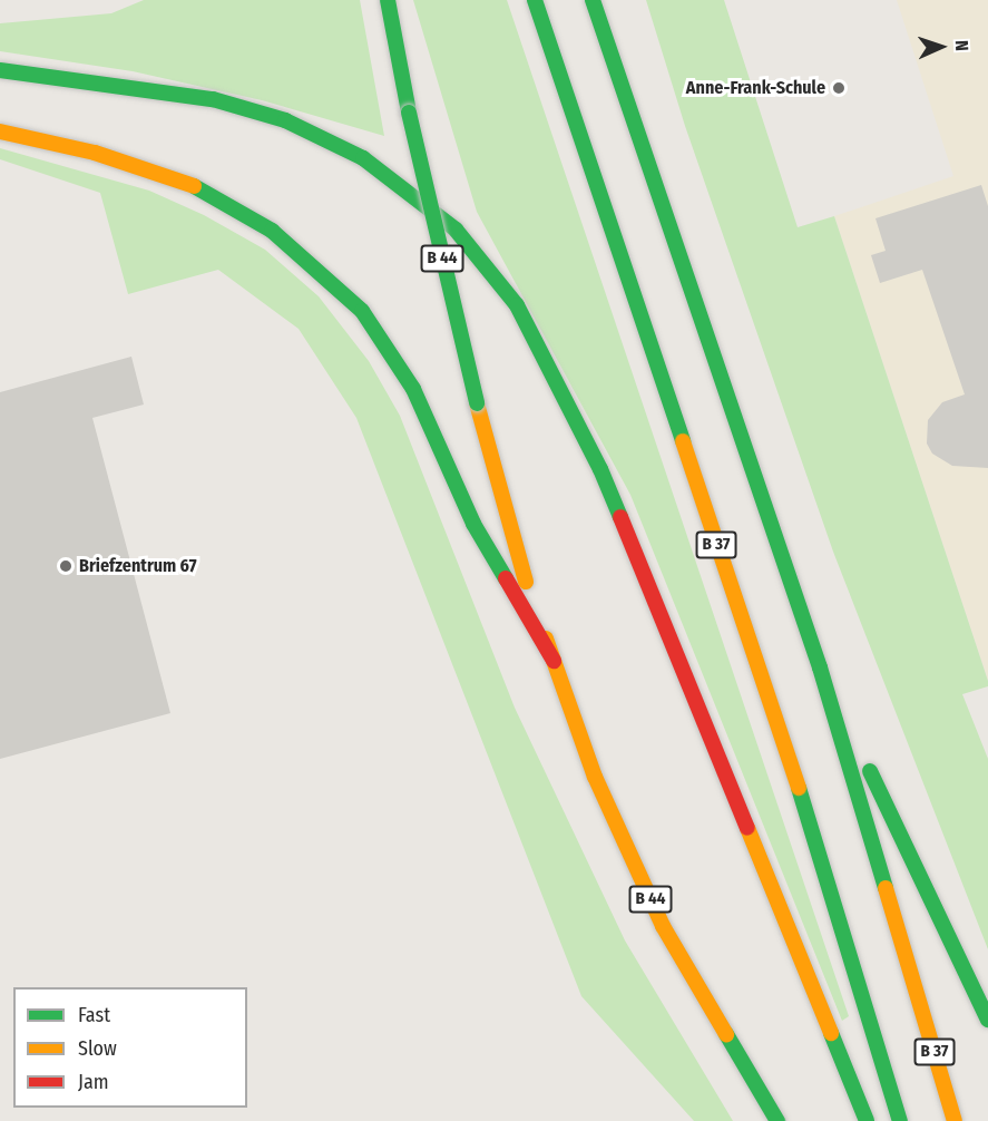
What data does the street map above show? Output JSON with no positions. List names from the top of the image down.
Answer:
{
  "streets": {
    "highway": ["B 44", "B 37"]
  },
  "places": ["Anne-Frank-Schule", "Briefzentrum 67"],
  "legend": ["Fast", "Slow", "Jam"],
  "north": "right"
}
